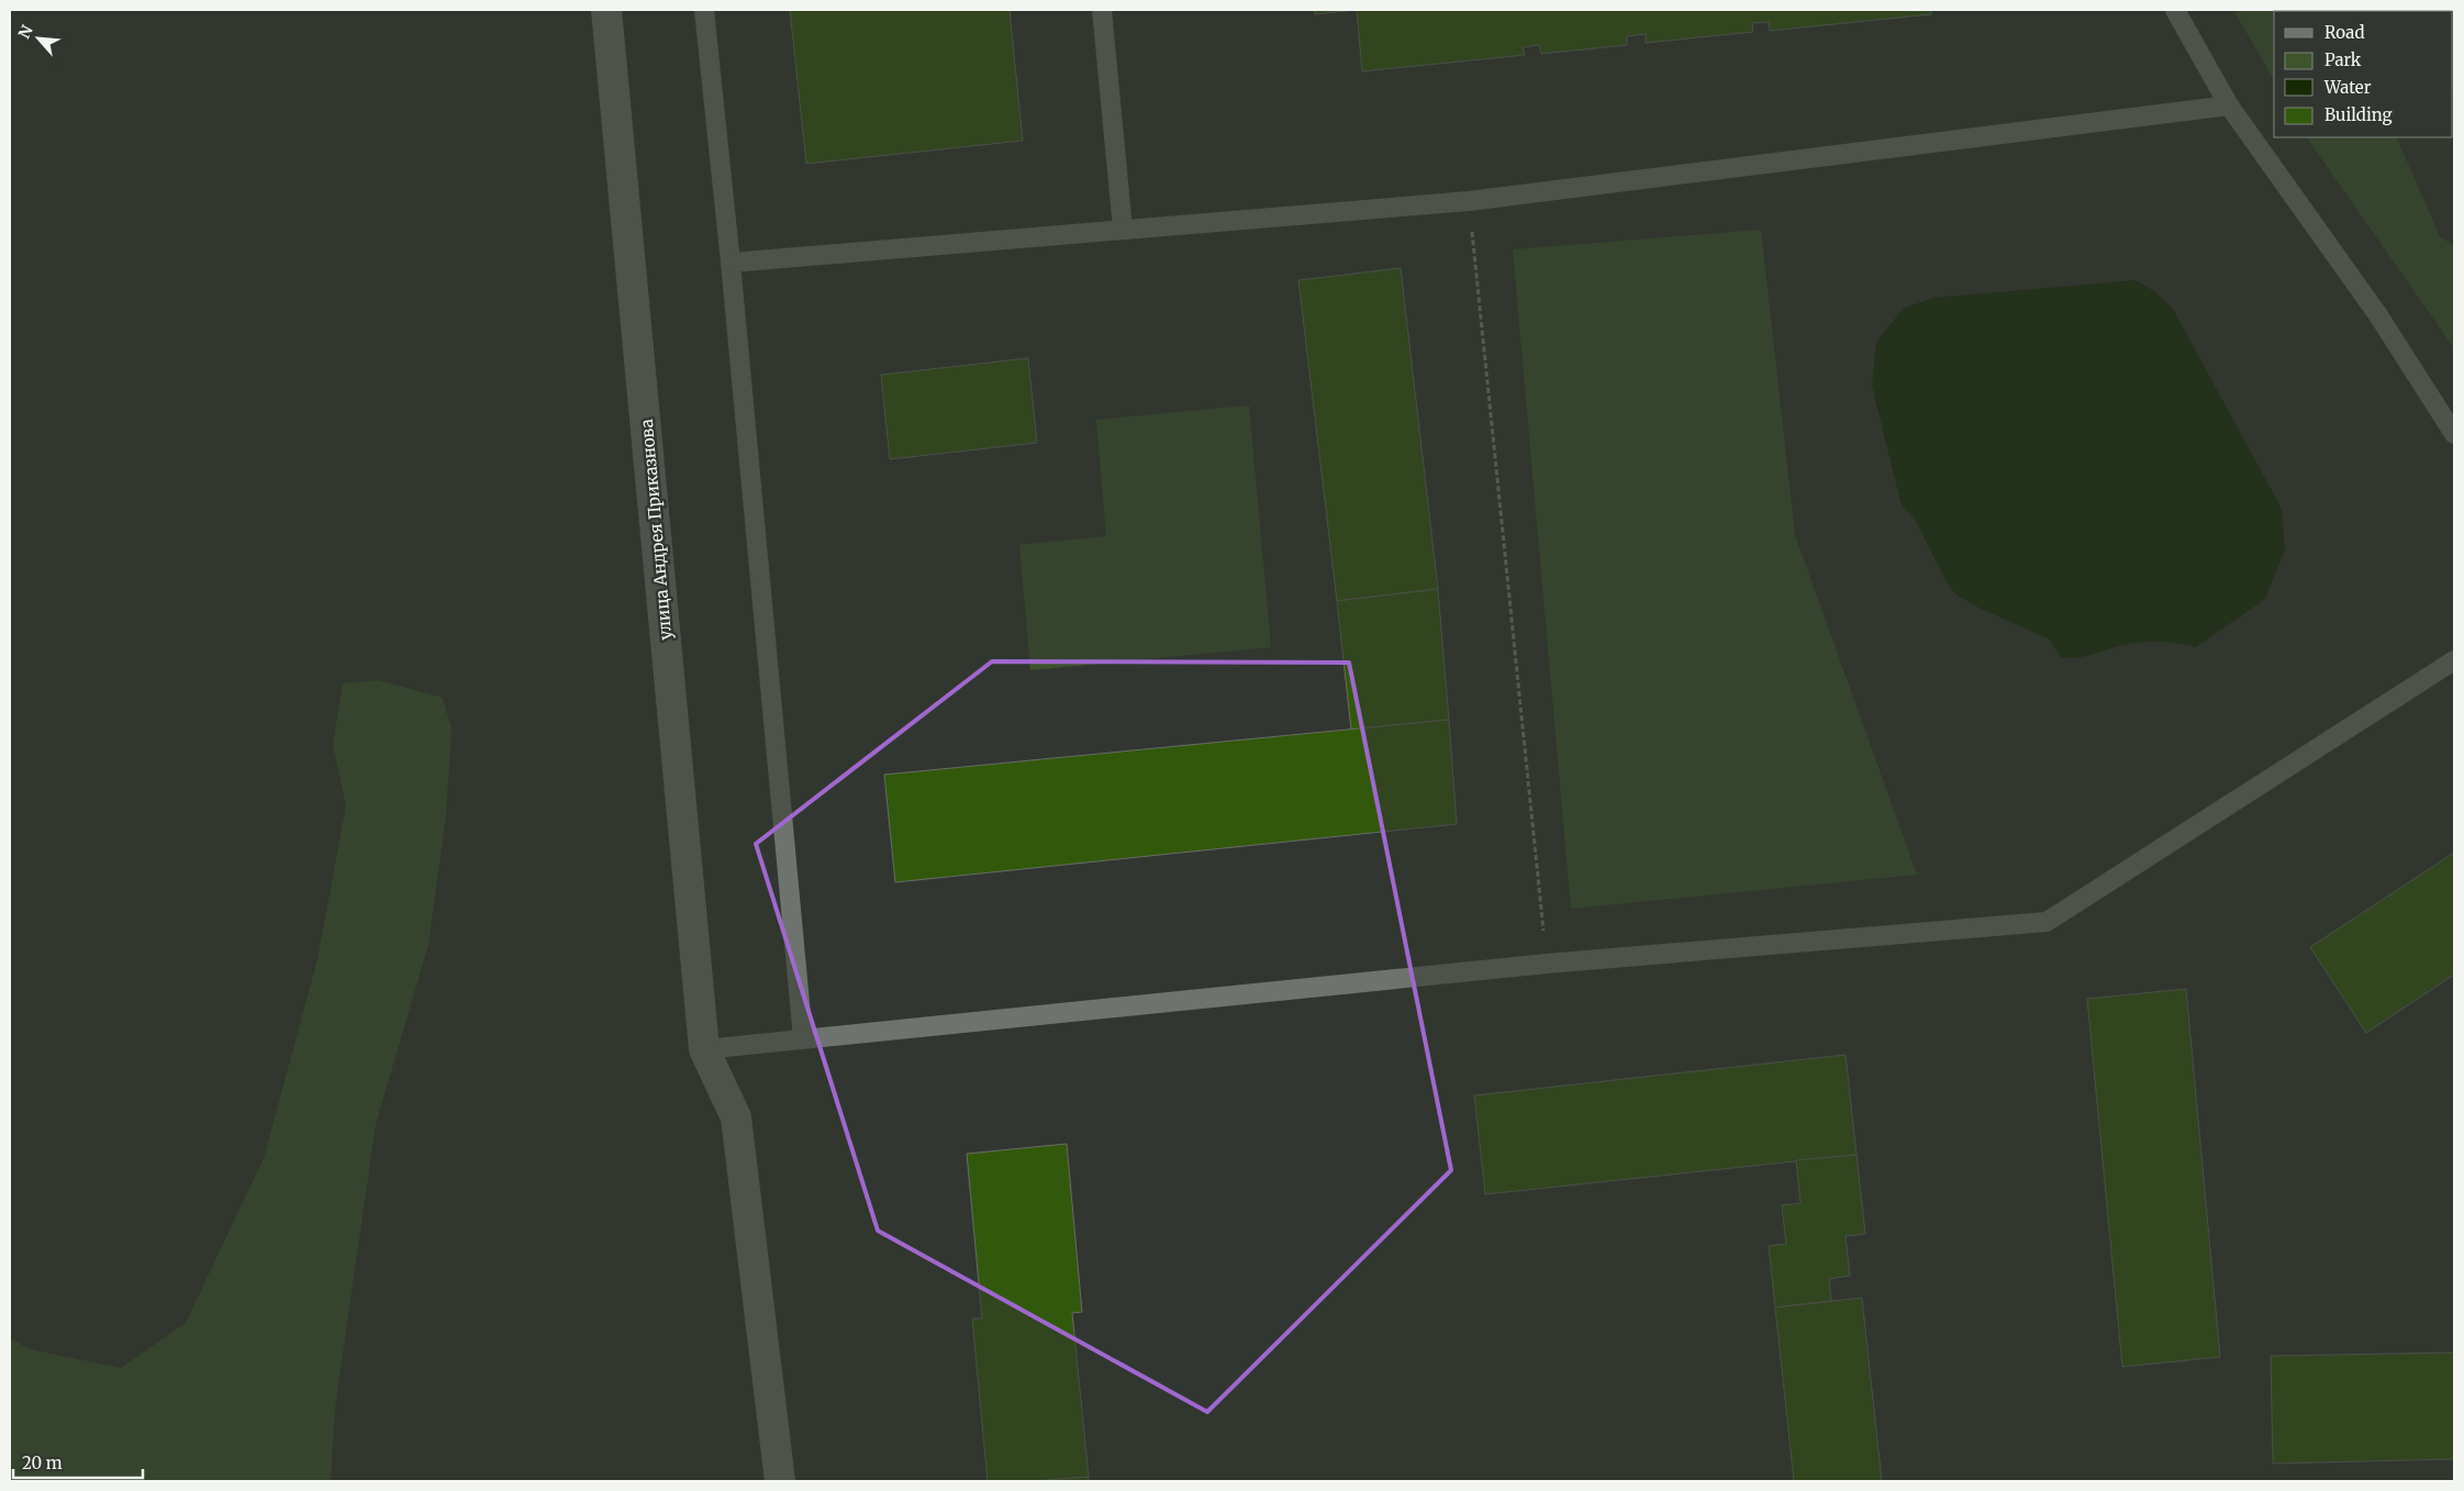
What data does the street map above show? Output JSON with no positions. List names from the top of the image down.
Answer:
{
  "streets": {
    "street": ["улица Андрея Приказнова"]
  },
  "legend": [
    "Road",
    "Park",
    "Water",
    "Building"
  ],
  "scale_bar": "20 m",
  "north": "top left"
}
